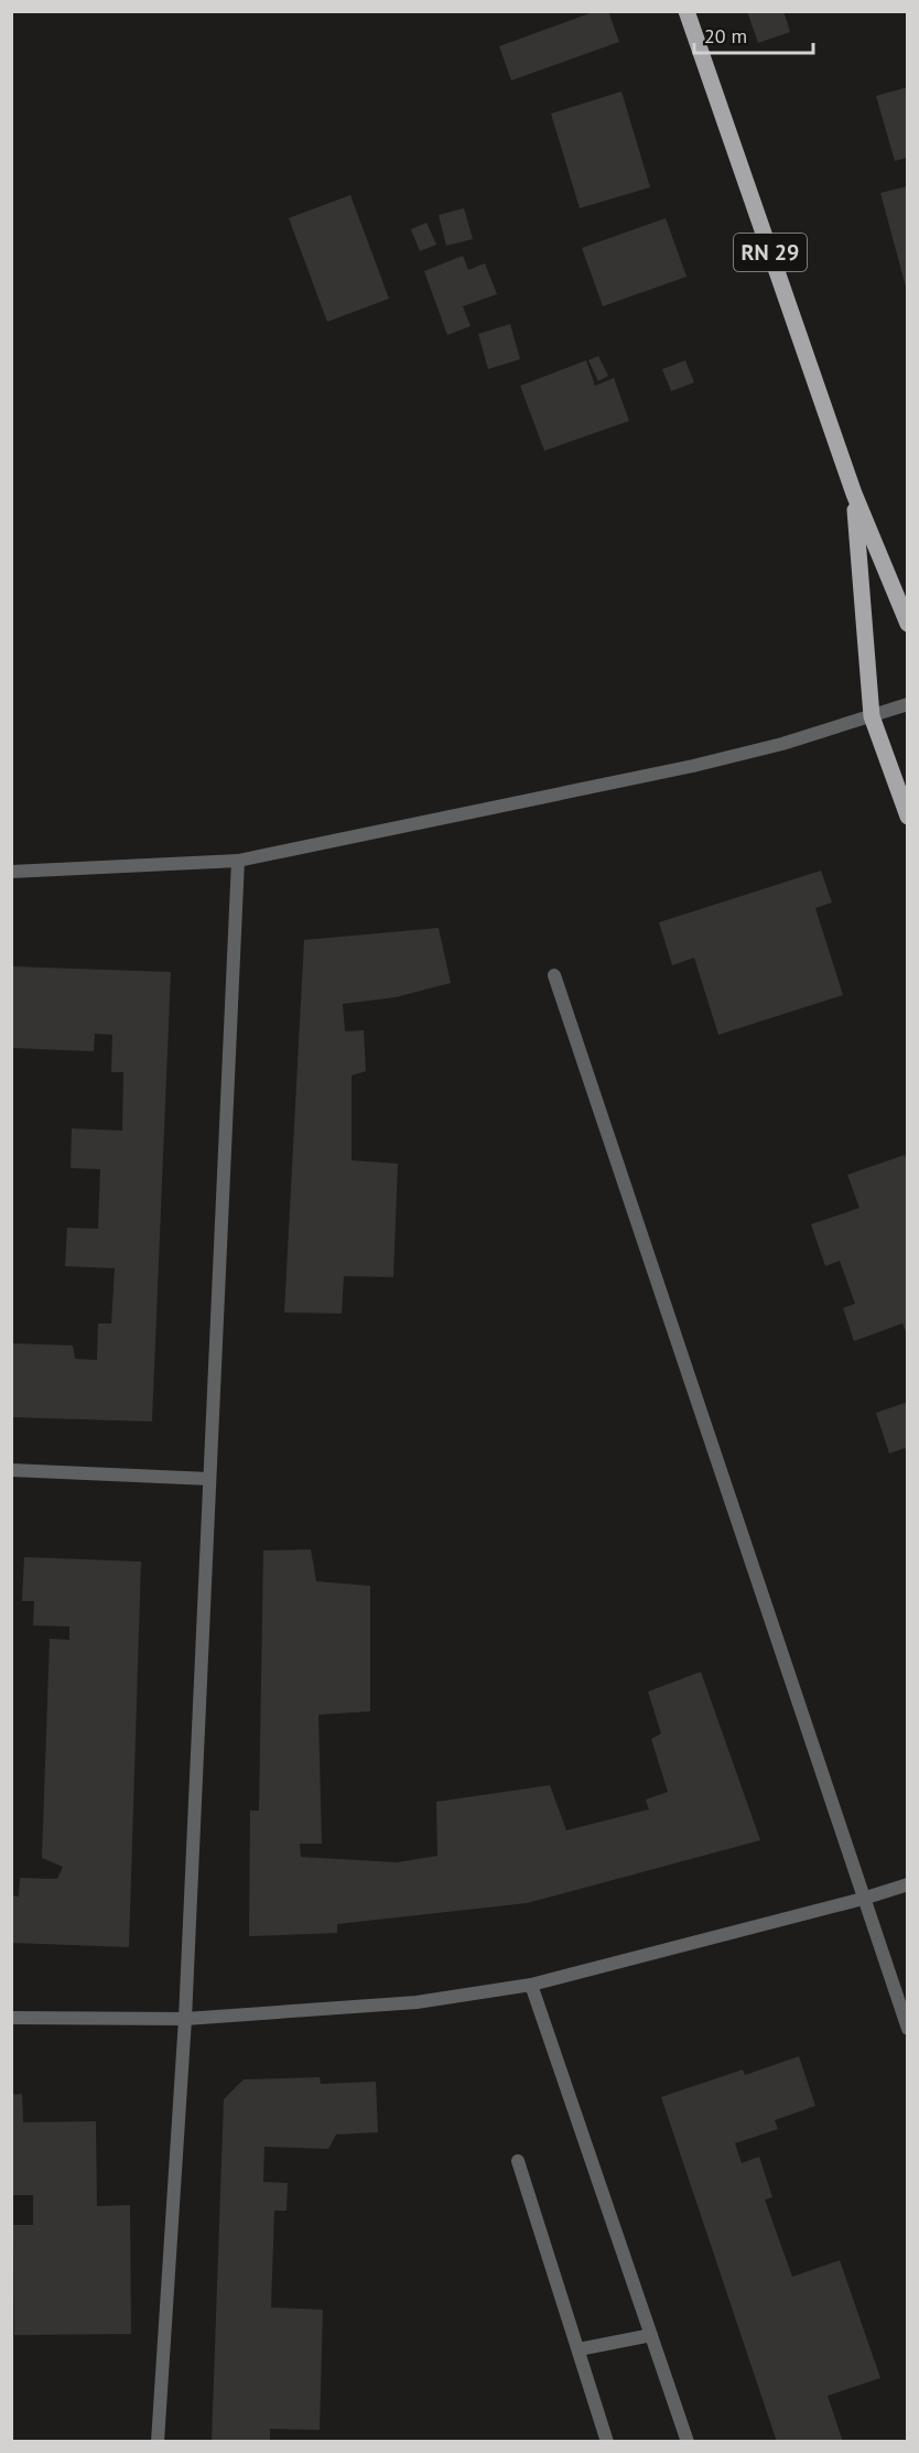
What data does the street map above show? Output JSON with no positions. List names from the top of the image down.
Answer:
{
  "streets": {
    "main road": ["RN 29"]
  },
  "scale_bar": "20 m"
}
